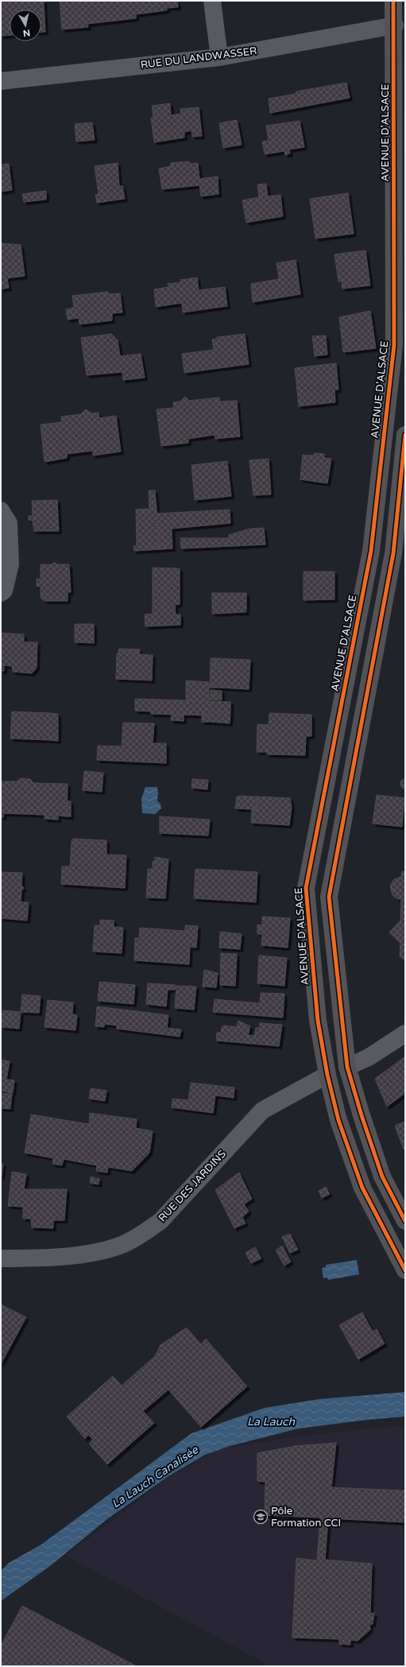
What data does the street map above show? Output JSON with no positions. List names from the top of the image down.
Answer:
{
  "streets": {
    "main road": ["AVENUE D'ALSACE"],
    "street": ["RUE DU LANDWASSER", "RUE DES JARDINS"]
  },
  "crossings": [
    ["RUE DU LANDWASSER", "AVENUE D'ALSACE"],
    ["AVENUE D'ALSACE", "RUE DES JARDINS"]
  ],
  "water": ["La Lauch", "La Lauch Canalisée"],
  "places": {
    "school or university": ["Pôle Formation CCI"]
  },
  "north": "bottom"
}
